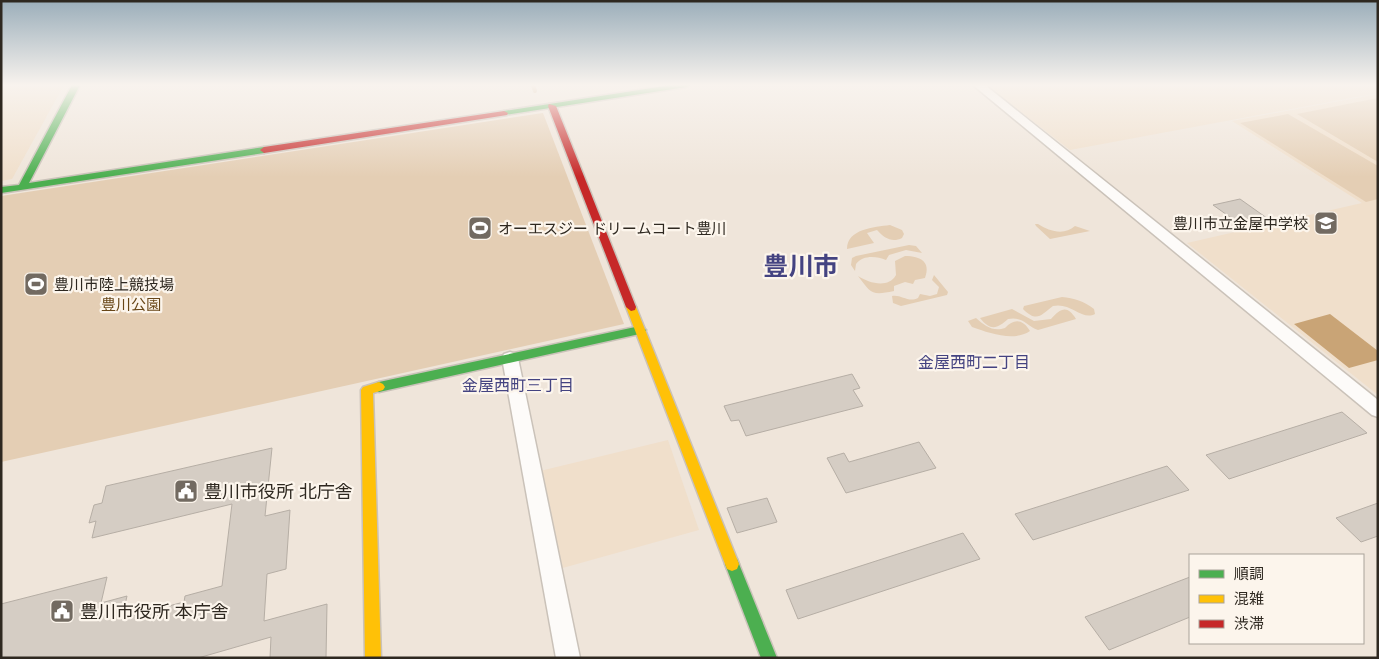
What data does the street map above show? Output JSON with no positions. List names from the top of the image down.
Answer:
{
  "districts": ["豊川市", "金屋西町二丁目", "金屋西町三丁目"],
  "parks": ["豊川公園"],
  "places": {
    "school or university": ["豊川市立金屋中学校"],
    "sports": ["オーエスジー ドリームコート豊川", "豊川市陸上競技場"],
    "public building": ["豊川市役所 北庁舎", "豊川市役所 本庁舎"]
  },
  "legend": ["順調", "混雑", "渋滞"]
}
